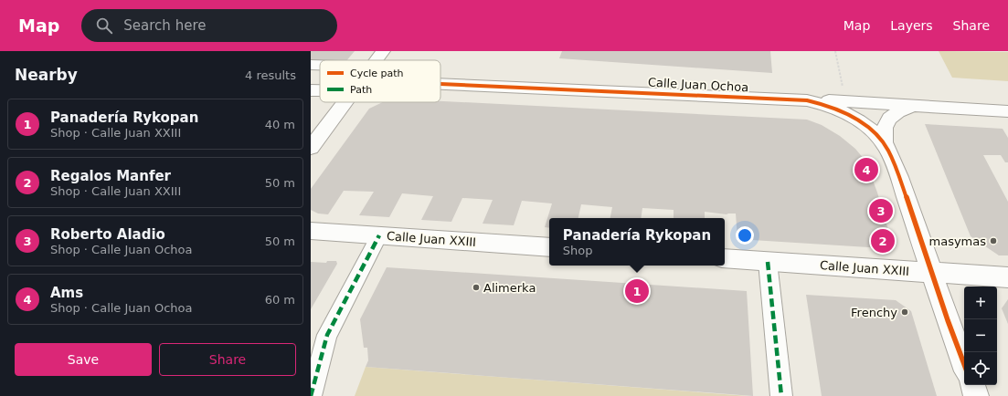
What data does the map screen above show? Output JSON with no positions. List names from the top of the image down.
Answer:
{
  "streets": {
    "street": ["Calle Juan Ochoa", "Calle Juan XXIII"]
  },
  "crossings": [
    ["Calle Juan Ochoa", "Calle Juan XXIII"]
  ],
  "places": ["masymas", "Alimerka", "Frenchy"],
  "legend": ["Cycle path", "Path"],
  "page": {
    "header": "Map",
    "search": "Search here",
    "nav": ["Map", "Layers", "Share"],
    "heading": ["Nearby", "4 results"],
    "list": [
      {
        "mark": "1",
        "name": "Panadería Rykopan",
        "note": "Shop · Calle Juan XXIII",
        "value": "40 m"
      },
      {
        "mark": "2",
        "name": "Regalos Manfer",
        "note": "Shop · Calle Juan XXIII",
        "value": "50 m"
      },
      {
        "mark": "3",
        "name": "Roberto Aladio",
        "note": "Shop · Calle Juan Ochoa",
        "value": "50 m"
      },
      {
        "mark": "4",
        "name": "Ams",
        "note": "Shop · Calle Juan Ochoa",
        "value": "60 m"
      }
    ],
    "pins": [
      "4",
      "3",
      "2",
      "1"
    ],
    "popup": ["Panadería Rykopan", "Shop"],
    "map_buttons": ["+", "−"],
    "buttons": ["Save", "Share"]
  }
}
